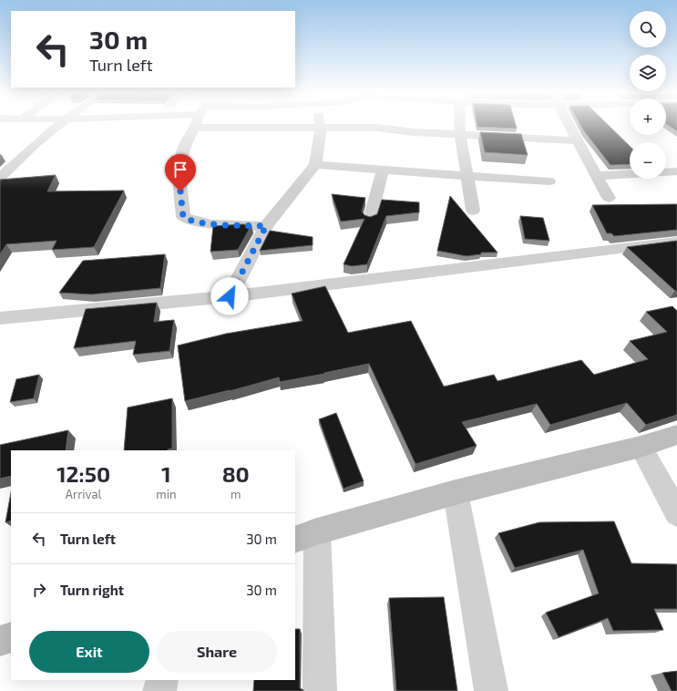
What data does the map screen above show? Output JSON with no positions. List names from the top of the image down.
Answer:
{
  "page": {
    "map_buttons": ["+", "−"],
    "turn": ["30 m", "Turn left"],
    "eta": [
      "12:50",
      "Arrival",
      "1",
      "min",
      "80",
      "m"
    ],
    "list": [
      {
        "name": "Turn left",
        "value": "30 m"
      },
      {
        "name": "Turn right",
        "value": "30 m"
      }
    ],
    "buttons": ["Exit", "Share"]
  }
}
